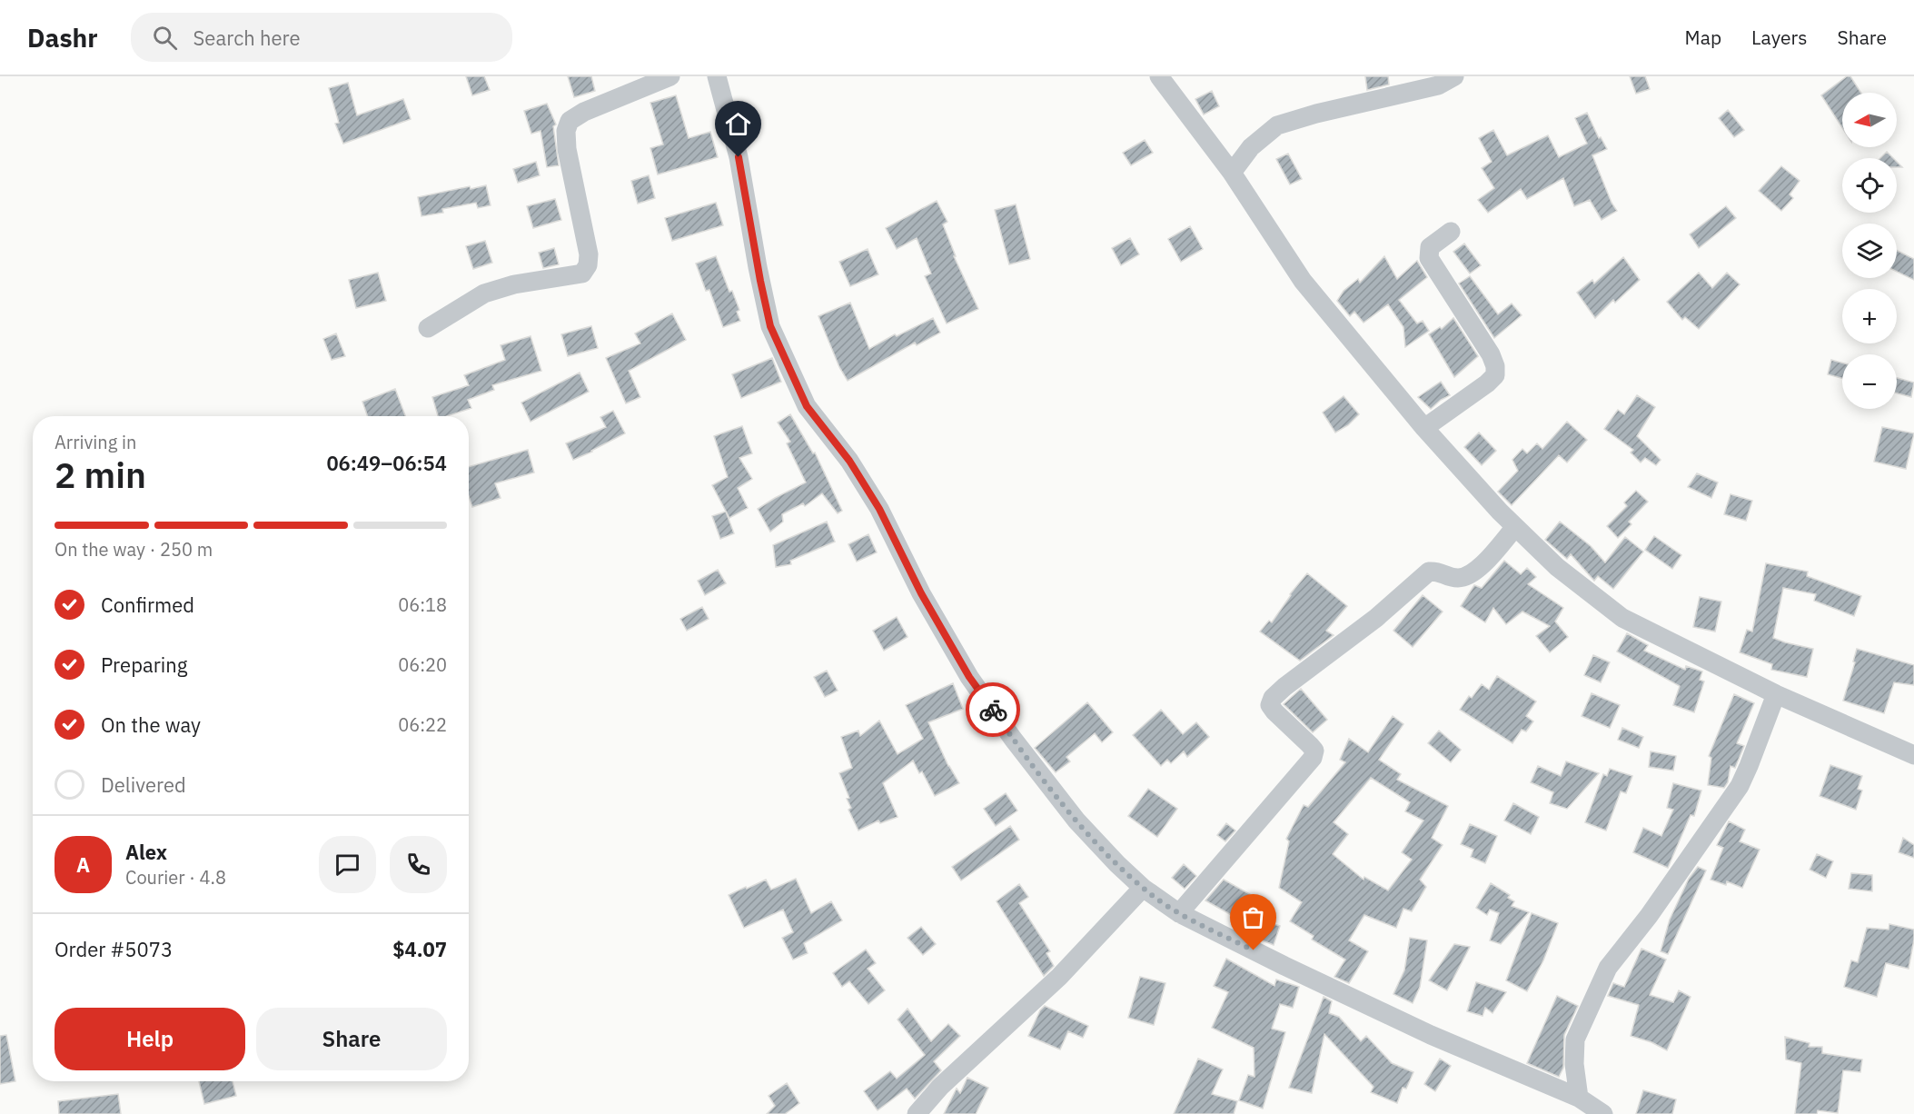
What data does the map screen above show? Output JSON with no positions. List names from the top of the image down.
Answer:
{
  "north": "left",
  "page": {
    "header": "Dashr",
    "search": "Search here",
    "nav": ["Map", "Layers", "Share"],
    "map_buttons": ["+", "−"],
    "heading": ["2 min", "Arriving in", "06:49–06:54"],
    "panel": [
      "Alex",
      "Courier · 4.8",
      "Order #5073",
      "$4.07"
    ],
    "bar": "On the way · 250 m",
    "list": [
      ["Confirmed", "06:18"],
      ["Preparing", "06:20"],
      ["On the way", "06:22"],
      "Delivered"
    ],
    "round": "A",
    "buttons": ["Help", "Share"]
  }
}
